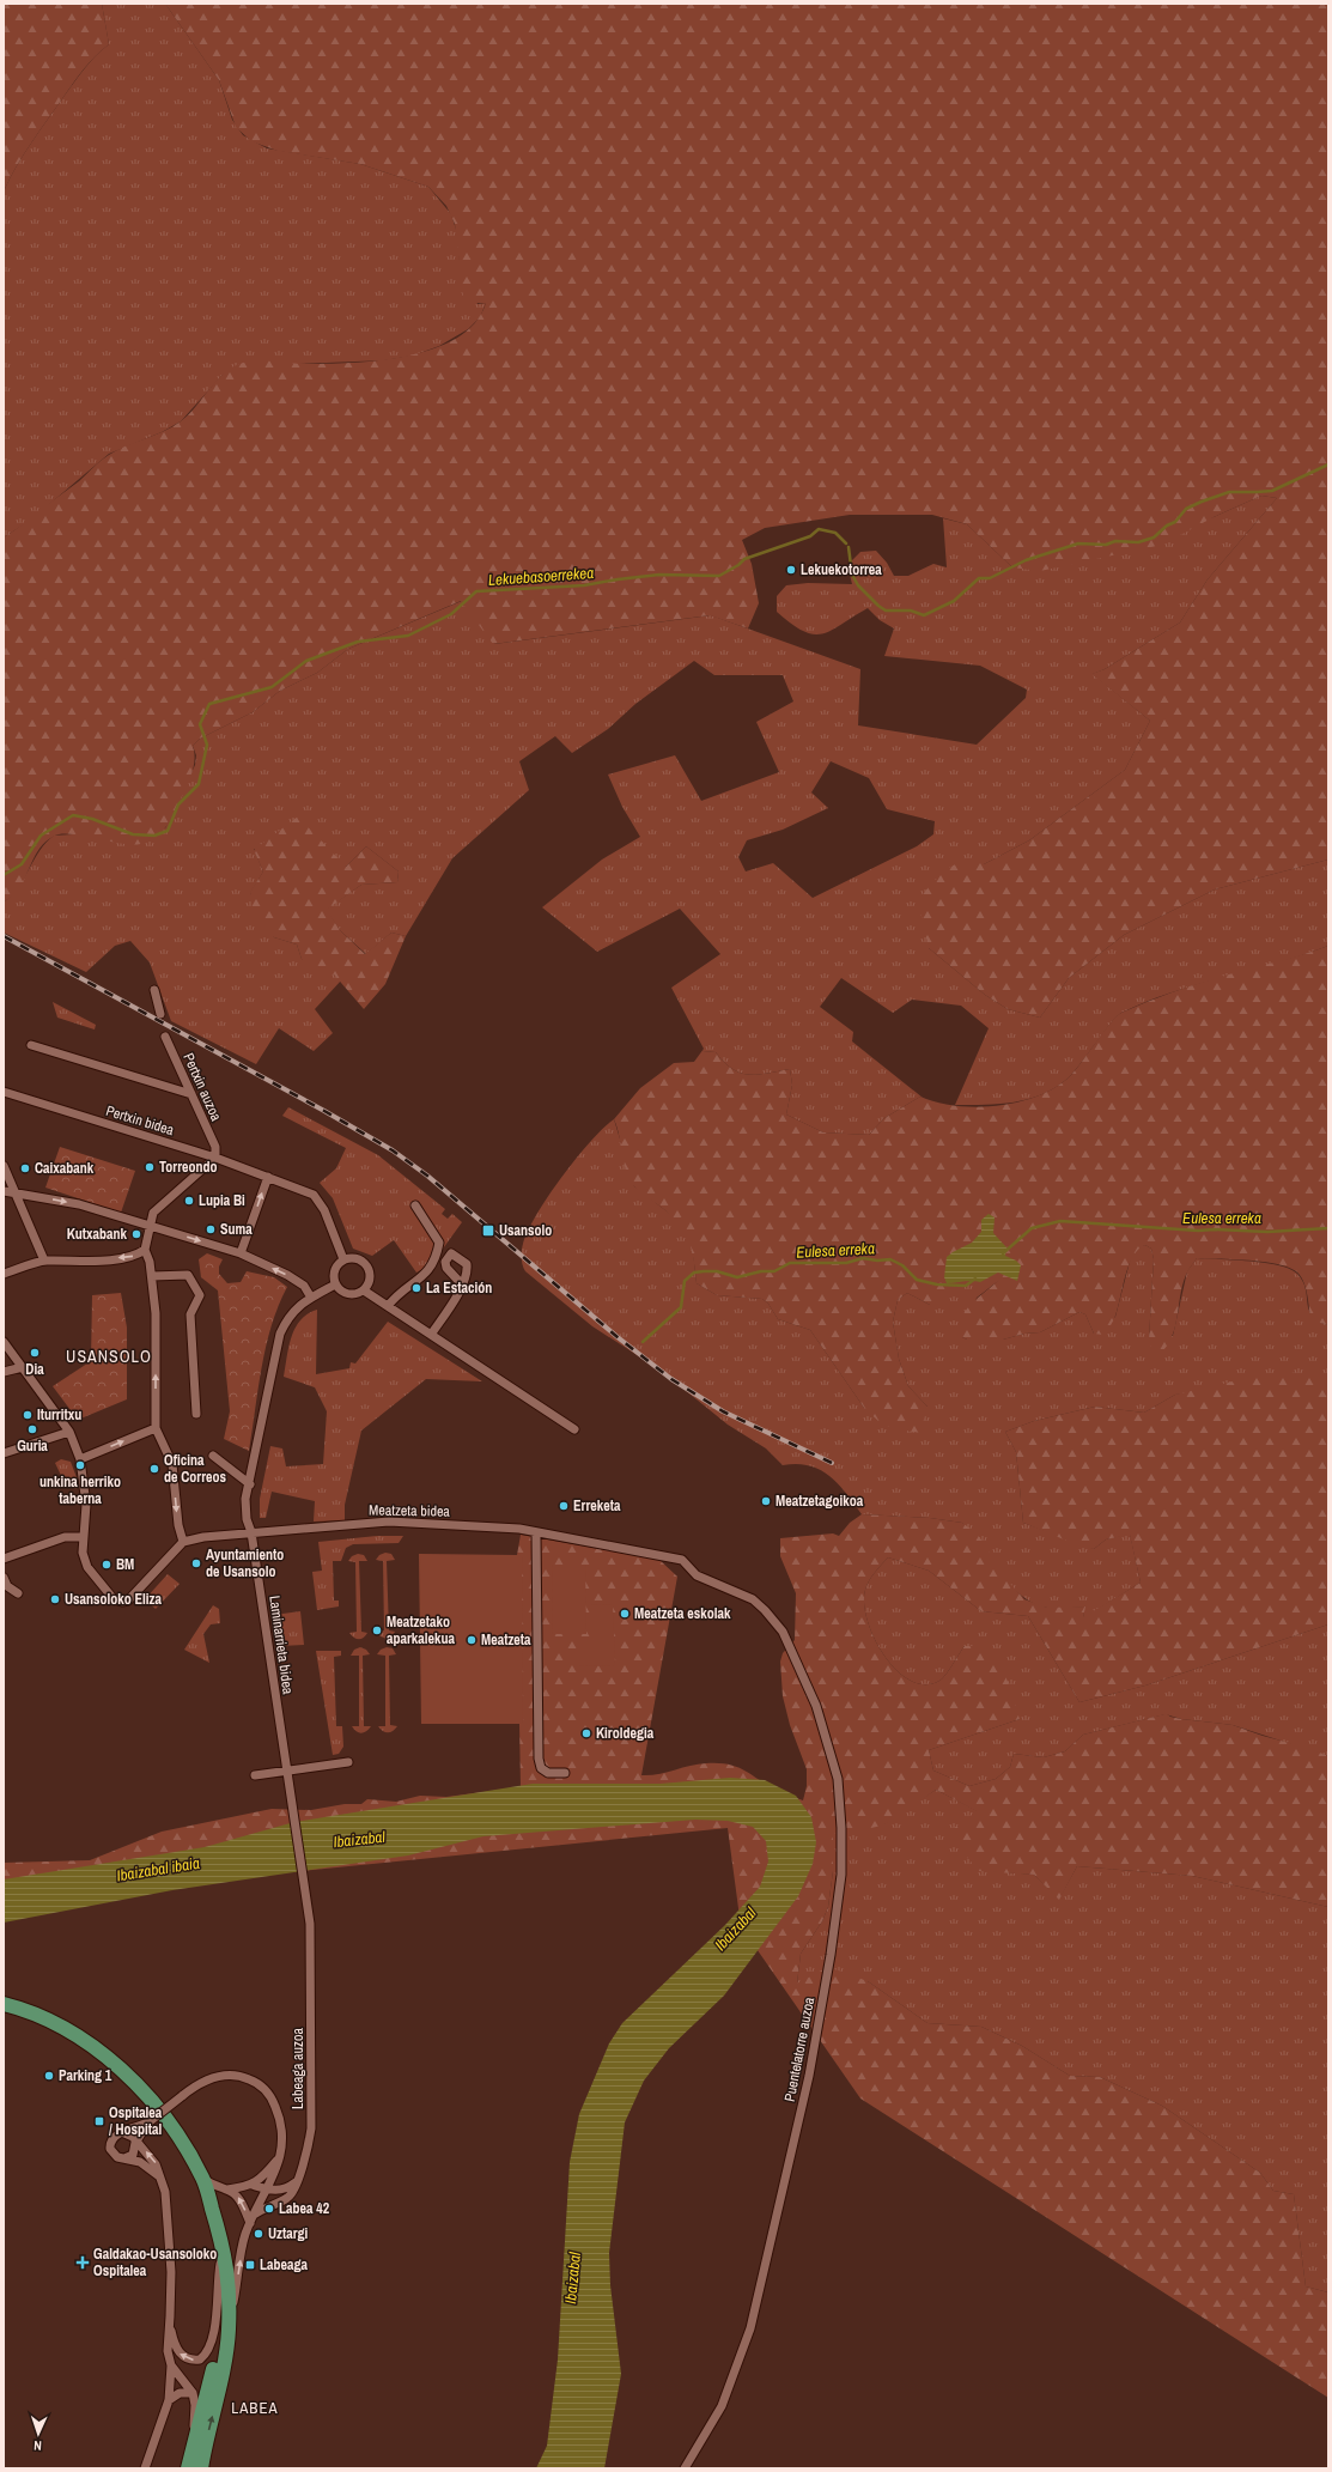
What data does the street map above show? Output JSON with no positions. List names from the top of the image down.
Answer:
{
  "streets": {
    "street": [
      "Pertxin auzoa",
      "Pertxin bidea",
      "Meatzeta bidea",
      "Laminarrieta bidea",
      "Puentelatorre auzoa",
      "Labeaga auzoa"
    ]
  },
  "crossings": [
    ["Pertxin auzoa", "Pertxin bidea"],
    ["Pertxin bidea", "Laminarrieta bidea"],
    ["Meatzeta bidea", "Laminarrieta bidea"],
    ["Meatzeta bidea", "Puentelatorre auzoa"],
    ["Laminarrieta bidea", "Labeaga auzoa"]
  ],
  "districts": ["USANSOLO", "LABEA"],
  "water": [
    "Lekuebasoerrekea",
    "Eulesa erreka",
    "Ibaizabal",
    "Ibaizabal ibaia"
  ],
  "places": {
    "other": [
      "Lekuekotorrea",
      "Torreondo",
      "Caixabank",
      "Lupia Bi",
      "Suma",
      "Kutxabank",
      "La Estación",
      "Dia",
      "Iturritxu",
      "Guria",
      "unkina herriko taberna",
      "Oficina de Correos",
      "Meatzetagoikoa",
      "Erreketa",
      "Ayuntamiento de Usansolo",
      "BM",
      "Usansoloko Eliza",
      "Meatzeta eskolak",
      "Meatzetako aparkalekua",
      "Meatzeta",
      "Kiroldegia",
      "Parking 1",
      "Labea 42",
      "Uztargi"
    ],
    "transit": ["Usansolo", "Ospitalea / Hospital", "Labeaga"],
    "health": ["Galdakao-Usansoloko Ospitalea"]
  },
  "north": "bottom"
}
